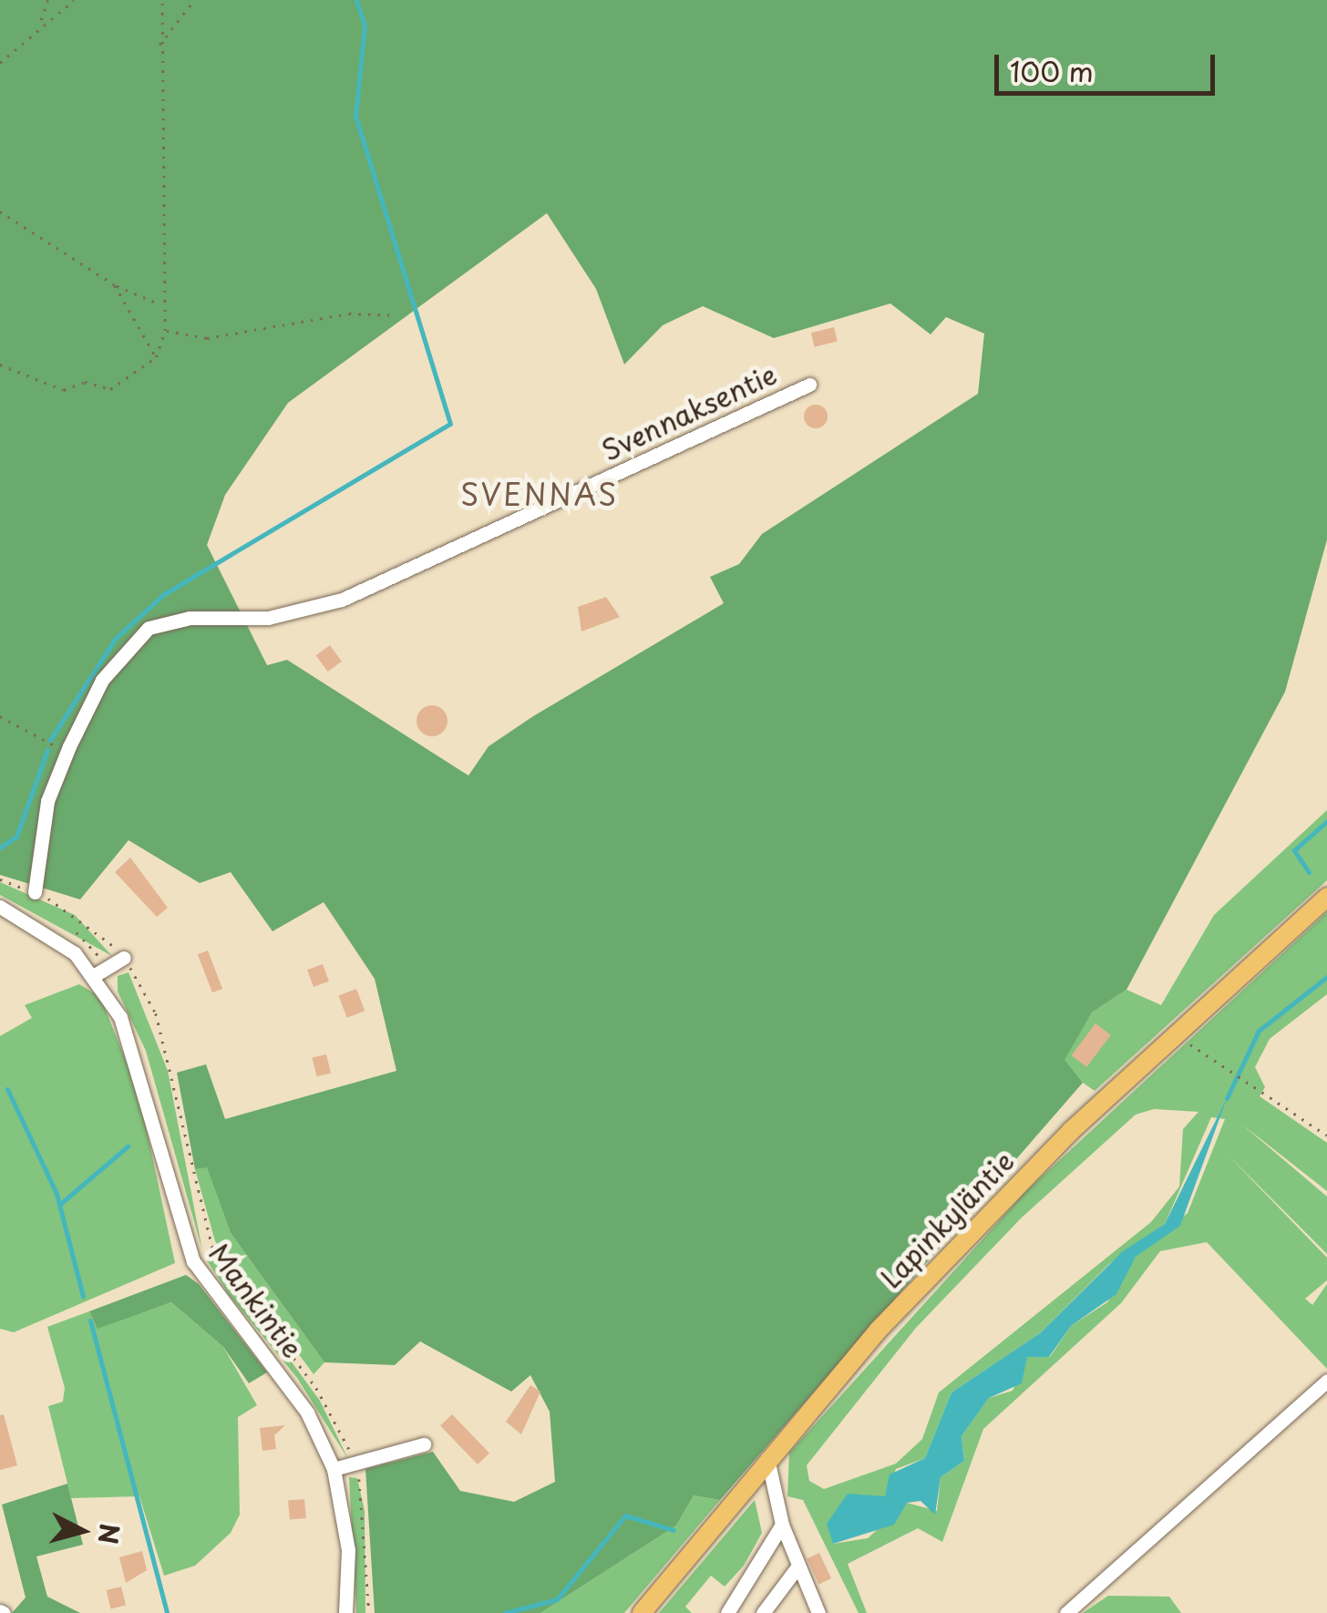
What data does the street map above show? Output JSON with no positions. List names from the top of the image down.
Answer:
{
  "streets": {
    "main road": ["Lapinkyläntie"],
    "street": ["Svennaksentie", "Mankintie"]
  },
  "districts": ["SVENNAS"],
  "scale_bar": "100 m",
  "north": "right"
}
